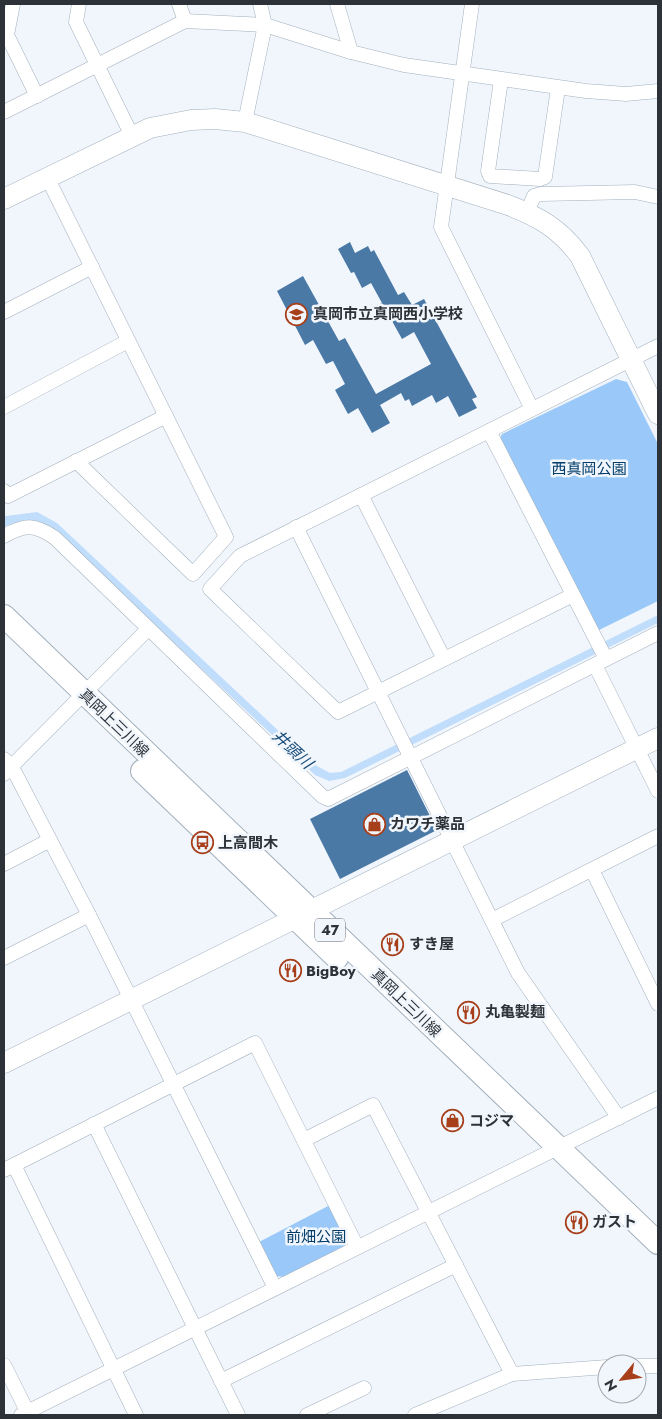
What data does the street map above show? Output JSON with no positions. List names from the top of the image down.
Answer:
{
  "streets": {
    "main road": ["真岡上三川線", "47"]
  },
  "water": ["井頭川"],
  "parks": ["西真岡公園", "前畑公園"],
  "places": {
    "school or university": ["真岡市立真岡西小学校"],
    "shop": ["カワチ薬品", "コジマ"],
    "bus stop": ["上高間木"],
    "restaurant": [
      "すき屋",
      "BigBoy",
      "丸亀製麺",
      "ガスト"
    ]
  },
  "north": "bottom left"
}
